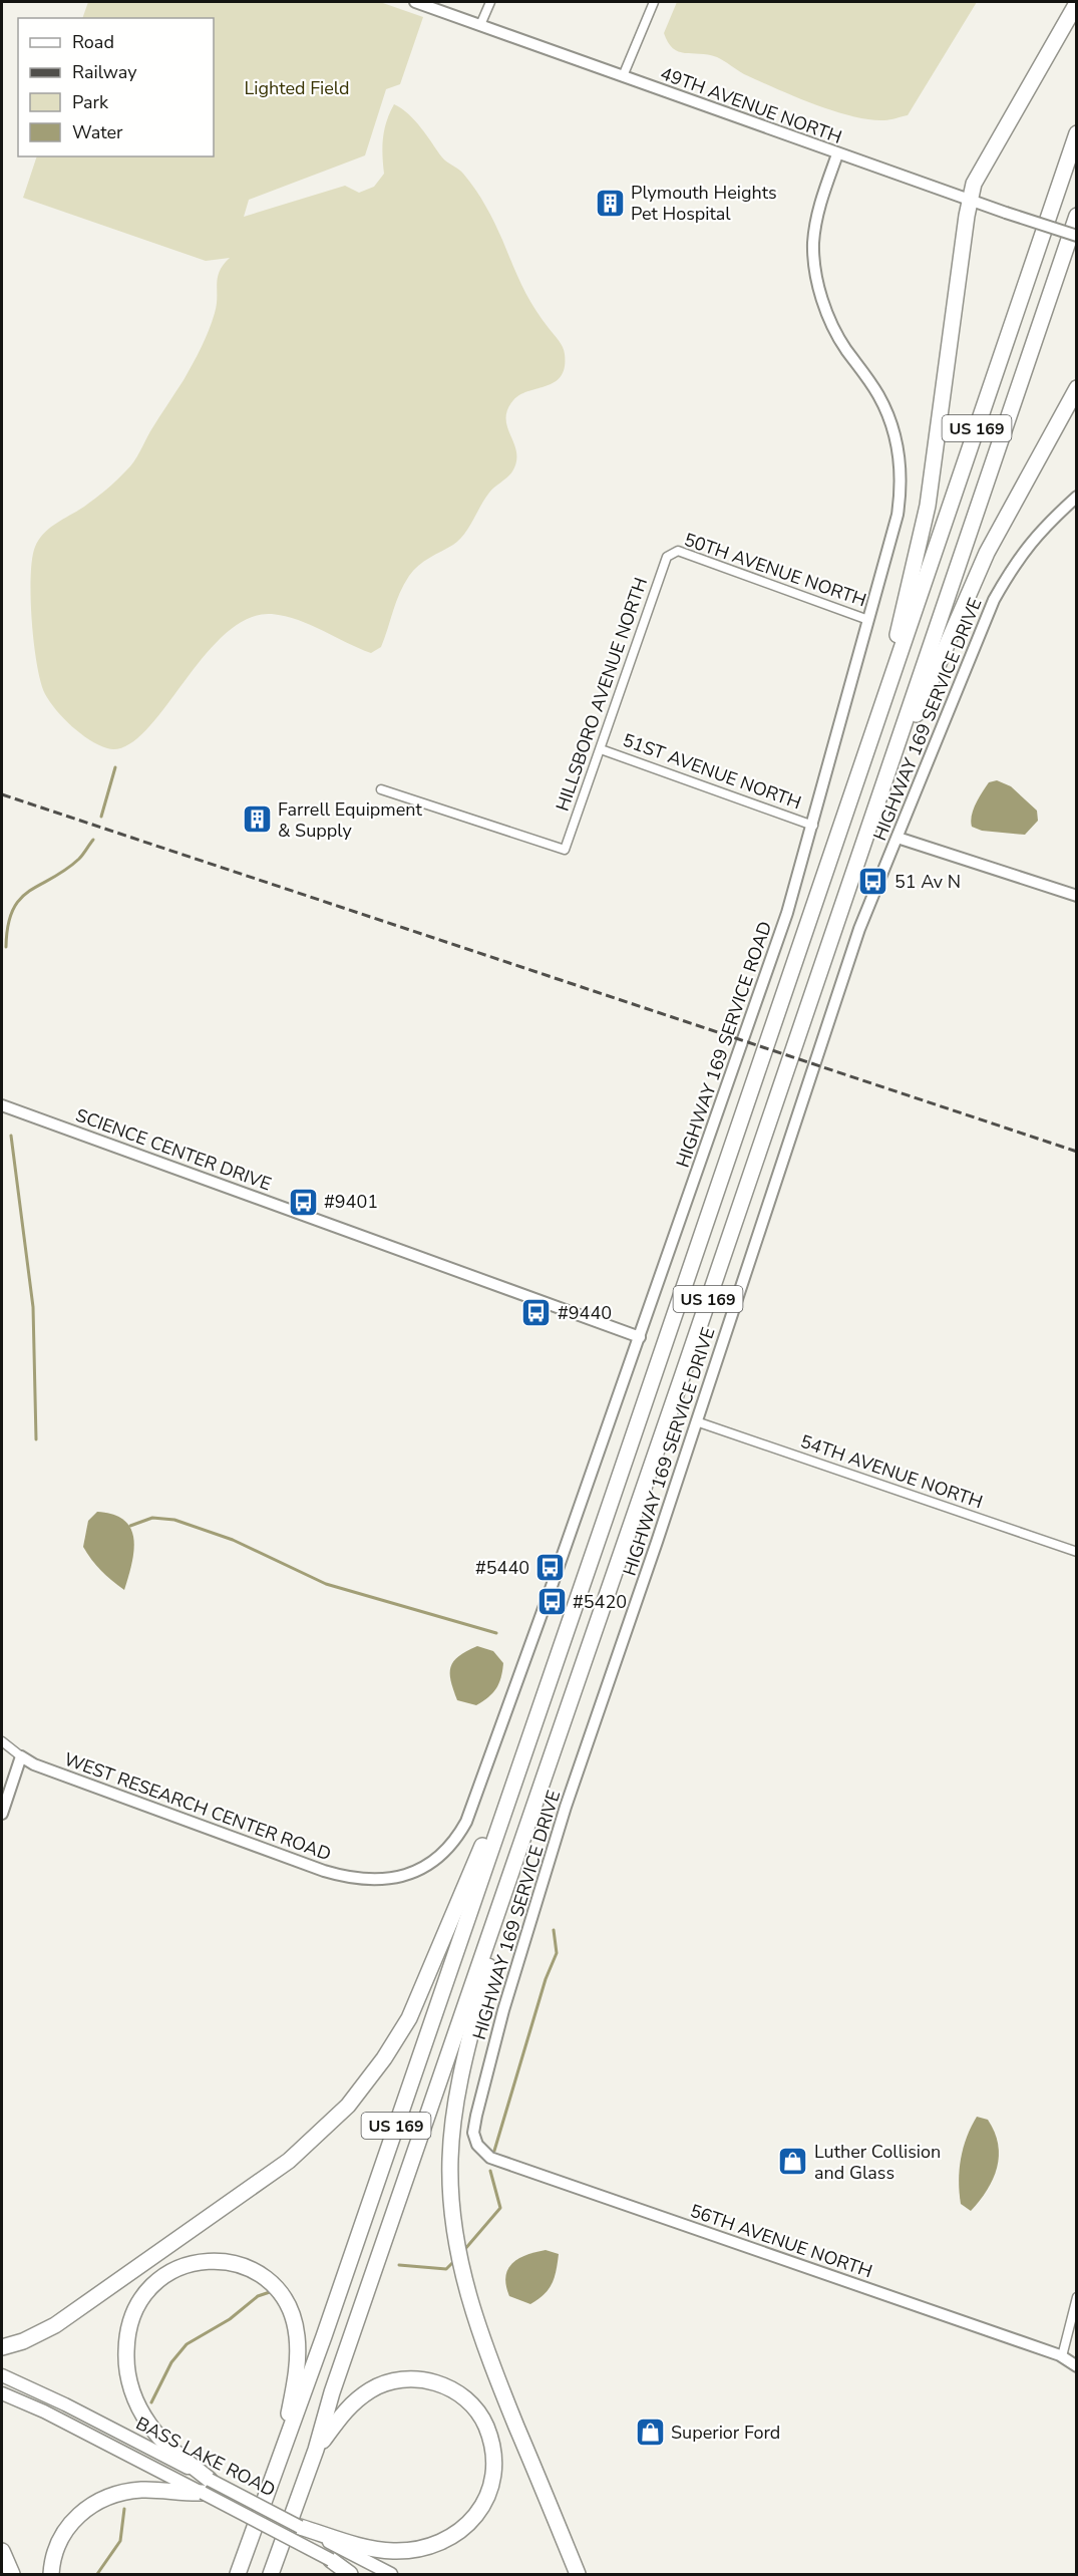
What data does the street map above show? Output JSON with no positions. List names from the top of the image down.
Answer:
{
  "streets": {
    "highway": ["US 169"],
    "main road": ["BASS LAKE ROAD"],
    "street": [
      "49TH AVENUE NORTH",
      "50TH AVENUE NORTH",
      "HILLSBORO AVENUE NORTH",
      "HIGHWAY 169 SERVICE DRIVE",
      "51ST AVENUE NORTH",
      "HIGHWAY 169 SERVICE ROAD",
      "SCIENCE CENTER DRIVE",
      "54TH AVENUE NORTH",
      "WEST RESEARCH CENTER ROAD",
      "56TH AVENUE NORTH"
    ]
  },
  "crossings": [
    ["49TH AVENUE NORTH", "HIGHWAY 169 SERVICE ROAD"],
    ["50TH AVENUE NORTH", "HILLSBORO AVENUE NORTH"],
    ["50TH AVENUE NORTH", "HIGHWAY 169 SERVICE ROAD"],
    ["HILLSBORO AVENUE NORTH", "51ST AVENUE NORTH"],
    ["HIGHWAY 169 SERVICE DRIVE", "54TH AVENUE NORTH"],
    ["HIGHWAY 169 SERVICE DRIVE", "56TH AVENUE NORTH"],
    ["51ST AVENUE NORTH", "HIGHWAY 169 SERVICE ROAD"],
    ["HIGHWAY 169 SERVICE ROAD", "SCIENCE CENTER DRIVE"],
    ["HIGHWAY 169 SERVICE ROAD", "WEST RESEARCH CENTER ROAD"]
  ],
  "parks": ["Lighted Field"],
  "places": {
    "building": ["Plymouth Heights Pet Hospital", "Farrell Equipment & Supply"],
    "bus stop": [
      "51 Av N",
      "#9401",
      "#9440",
      "#5440",
      "#5420"
    ],
    "shop": ["Luther Collision and Glass", "Superior Ford"]
  },
  "legend": [
    "Road",
    "Railway",
    "Park",
    "Water"
  ]
}
